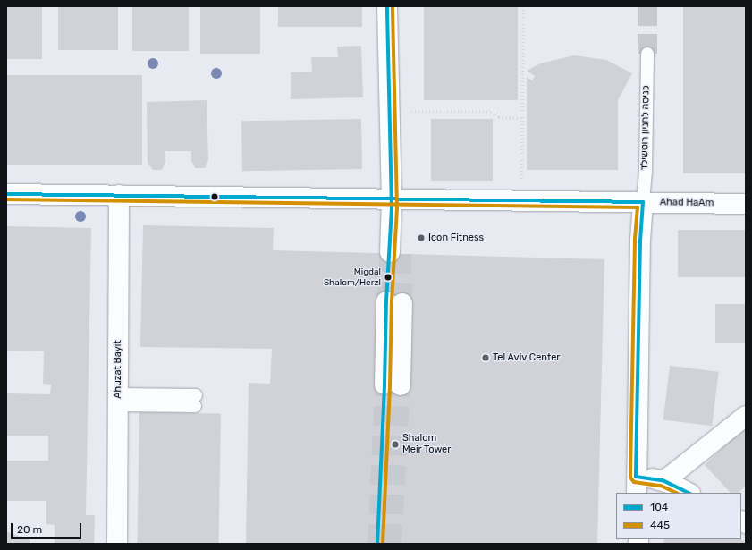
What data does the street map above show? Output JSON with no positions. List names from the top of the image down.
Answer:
{
  "streets": {
    "street": ["Ahad HaAm", "Ahuzat Bayit"],
    "lane": ["כניסה לחניון רוטשילד"]
  },
  "crossings": [
    ["כניסה לחניון רוטשילד", "Ahad HaAm"],
    ["Ahad HaAm", "Ahuzat Bayit"]
  ],
  "places": [
    "Icon Fitness",
    "Migdal Shalom/Herzl",
    "Tel Aviv Center",
    "Shalom Meir Tower"
  ],
  "lines": ["transit line 104", "transit line 445"],
  "legend": ["104", "445"],
  "scale_bar": "20 m"
}
